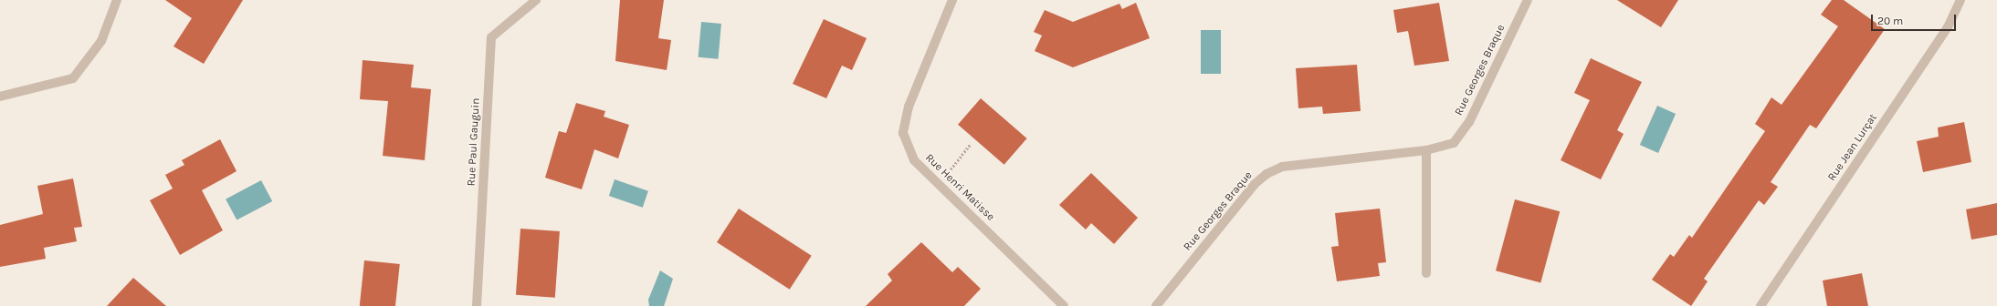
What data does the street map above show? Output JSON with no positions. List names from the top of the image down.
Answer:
{
  "streets": {
    "street": [
      "Rue Georges Braque",
      "Rue Paul Gauguin",
      "Rue Jean Lurçat",
      "Rue Henri Matisse"
    ]
  },
  "scale_bar": "20 m"
}
